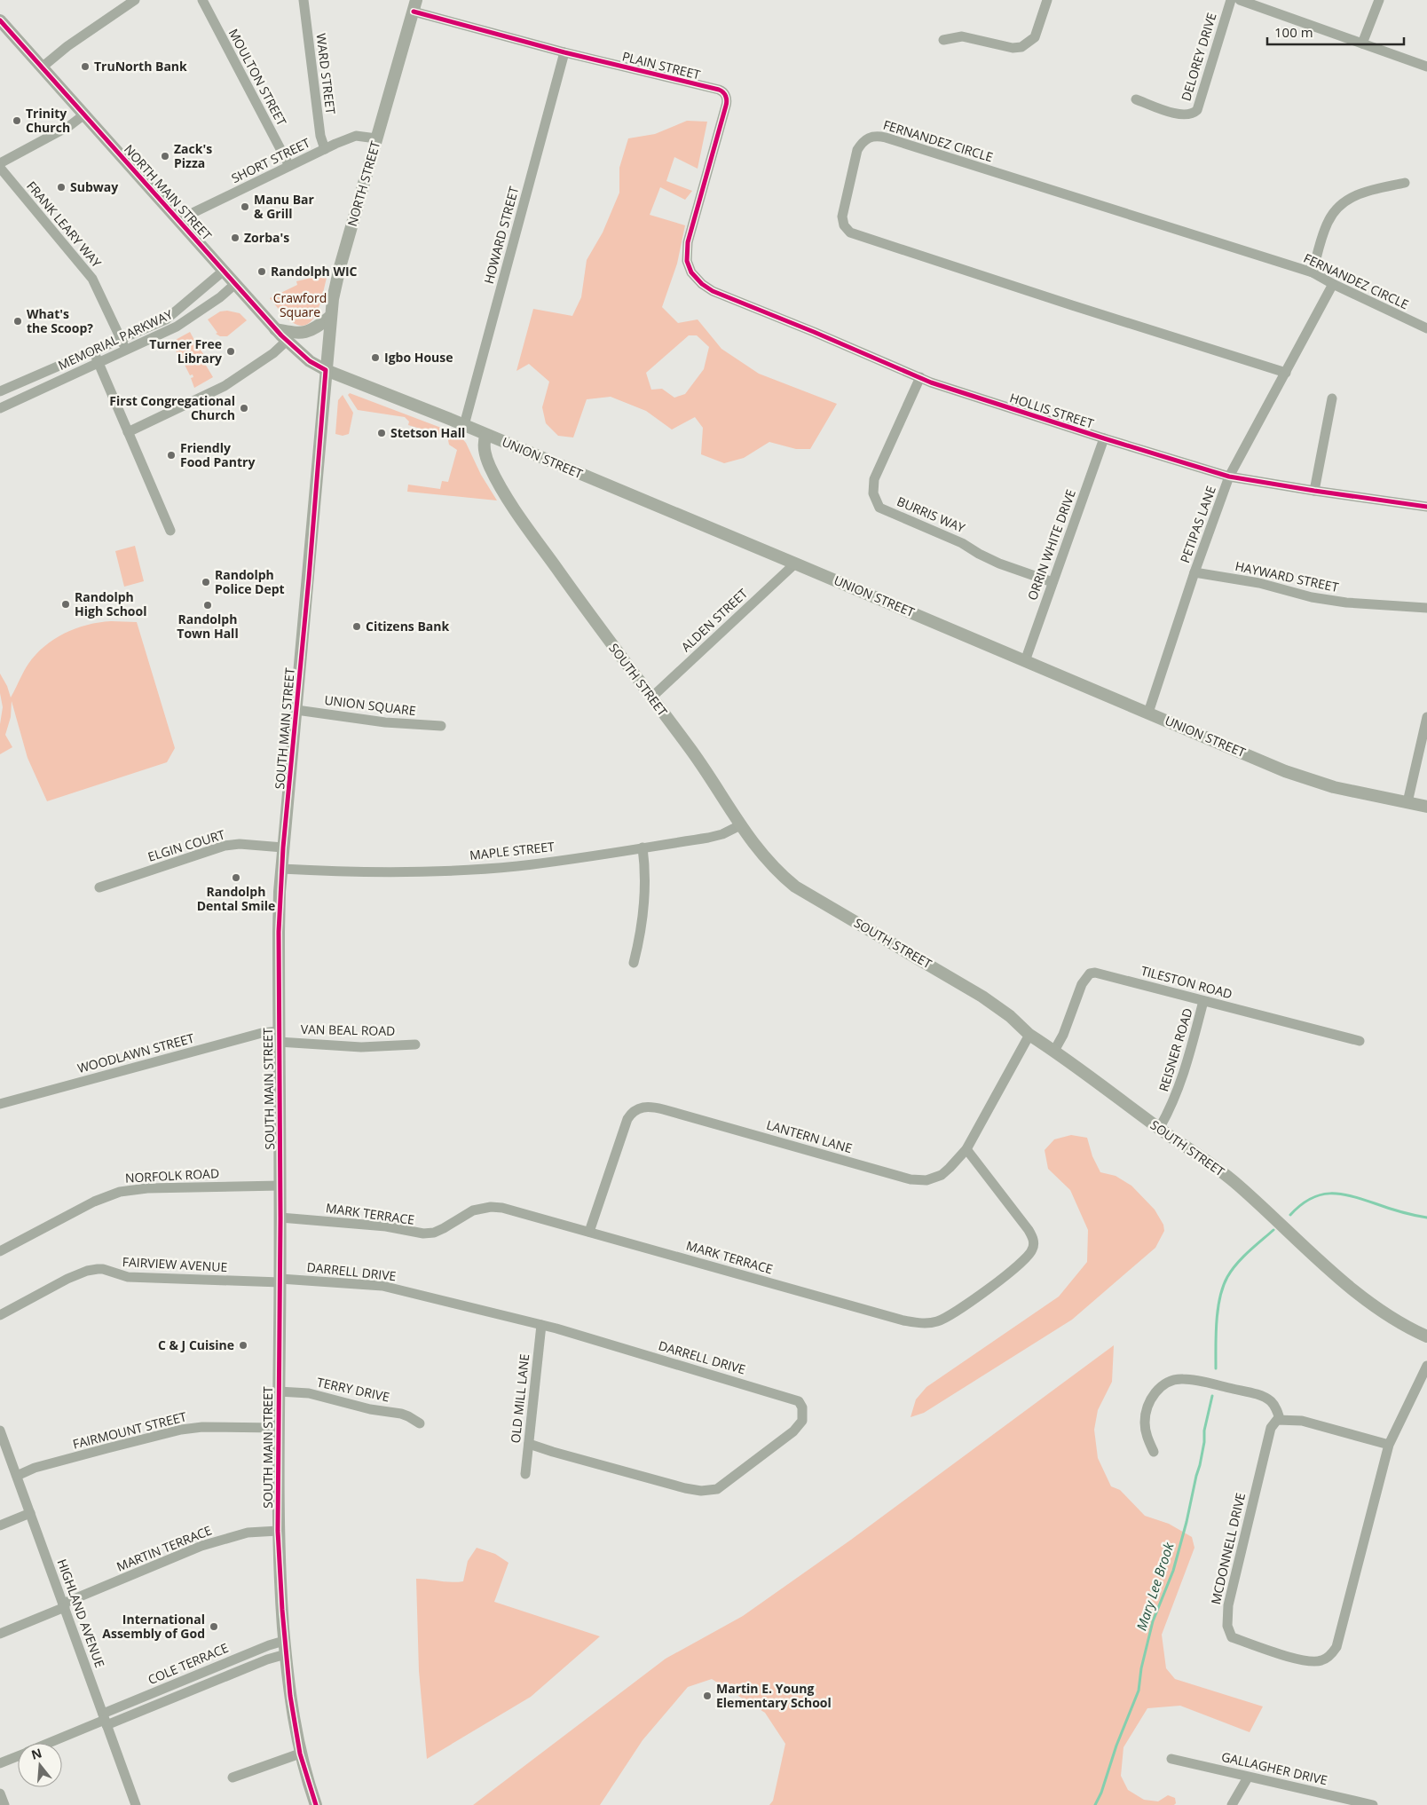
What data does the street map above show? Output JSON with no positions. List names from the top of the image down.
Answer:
{
  "streets": {
    "main road": [
      "NORTH STREET",
      "NORTH MAIN STREET",
      "UNION STREET",
      "SOUTH STREET",
      "SOUTH MAIN STREET"
    ],
    "street": [
      "DELOREY DRIVE",
      "PLAIN STREET",
      "WARD STREET",
      "MOULTON STREET",
      "FERNANDEZ CIRCLE",
      "SHORT STREET",
      "FRANK LEARY WAY",
      "HOWARD STREET",
      "MEMORIAL PARKWAY",
      "HOLLIS STREET",
      "BURRIS WAY",
      "PETIPAS LANE",
      "ORRIN WHITE DRIVE",
      "HAYWARD STREET",
      "ALDEN STREET",
      "UNION SQUARE",
      "ELGIN COURT",
      "MAPLE STREET",
      "TILESTON ROAD",
      "VAN BEAL ROAD",
      "REISNER ROAD",
      "WOODLAWN STREET",
      "LANTERN LANE",
      "NORFOLK ROAD",
      "MARK TERRACE",
      "FAIRVIEW AVENUE",
      "DARRELL DRIVE",
      "TERRY DRIVE",
      "OLD MILL LANE",
      "FAIRMOUNT STREET",
      "MARTIN TERRACE",
      "MCDONNELL DRIVE",
      "HIGHLAND AVENUE",
      "COLE TERRACE",
      "GALLAGHER DRIVE"
    ]
  },
  "crossings": [
    ["PLAIN STREET", "NORTH STREET"],
    ["PLAIN STREET", "HOWARD STREET"],
    ["PLAIN STREET", "HOLLIS STREET"],
    ["WARD STREET", "SHORT STREET"],
    ["MOULTON STREET", "SHORT STREET"],
    ["FERNANDEZ CIRCLE", "PETIPAS LANE"],
    ["SHORT STREET", "NORTH STREET"],
    ["SHORT STREET", "NORTH MAIN STREET"],
    ["NORTH STREET", "NORTH MAIN STREET"],
    ["NORTH STREET", "UNION STREET"],
    ["NORTH STREET", "SOUTH MAIN STREET"],
    ["NORTH MAIN STREET", "MEMORIAL PARKWAY"],
    ["NORTH MAIN STREET", "UNION STREET"],
    ["NORTH MAIN STREET", "SOUTH MAIN STREET"],
    ["FRANK LEARY WAY", "MEMORIAL PARKWAY"],
    ["HOWARD STREET", "UNION STREET"],
    ["HOLLIS STREET", "BURRIS WAY"],
    ["HOLLIS STREET", "PETIPAS LANE"],
    ["HOLLIS STREET", "ORRIN WHITE DRIVE"],
    ["UNION STREET", "PETIPAS LANE"],
    ["UNION STREET", "ORRIN WHITE DRIVE"],
    ["UNION STREET", "ALDEN STREET"],
    ["UNION STREET", "SOUTH STREET"],
    ["UNION STREET", "SOUTH MAIN STREET"],
    ["BURRIS WAY", "ORRIN WHITE DRIVE"],
    ["PETIPAS LANE", "HAYWARD STREET"],
    ["ALDEN STREET", "SOUTH STREET"],
    ["SOUTH STREET", "MAPLE STREET"],
    ["SOUTH STREET", "TILESTON ROAD"],
    ["SOUTH STREET", "REISNER ROAD"],
    ["SOUTH STREET", "LANTERN LANE"],
    ["UNION SQUARE", "SOUTH MAIN STREET"],
    ["SOUTH MAIN STREET", "ELGIN COURT"],
    ["SOUTH MAIN STREET", "MAPLE STREET"],
    ["SOUTH MAIN STREET", "VAN BEAL ROAD"],
    ["SOUTH MAIN STREET", "WOODLAWN STREET"],
    ["SOUTH MAIN STREET", "NORFOLK ROAD"],
    ["SOUTH MAIN STREET", "MARK TERRACE"],
    ["SOUTH MAIN STREET", "FAIRVIEW AVENUE"],
    ["SOUTH MAIN STREET", "DARRELL DRIVE"],
    ["SOUTH MAIN STREET", "TERRY DRIVE"],
    ["SOUTH MAIN STREET", "FAIRMOUNT STREET"],
    ["SOUTH MAIN STREET", "MARTIN TERRACE"],
    ["SOUTH MAIN STREET", "COLE TERRACE"],
    ["TILESTON ROAD", "REISNER ROAD"],
    ["VAN BEAL ROAD", "WOODLAWN STREET"],
    ["LANTERN LANE", "MARK TERRACE"],
    ["FAIRVIEW AVENUE", "DARRELL DRIVE"],
    ["DARRELL DRIVE", "OLD MILL LANE"],
    ["FAIRMOUNT STREET", "HIGHLAND AVENUE"],
    ["MARTIN TERRACE", "HIGHLAND AVENUE"],
    ["HIGHLAND AVENUE", "COLE TERRACE"]
  ],
  "water": ["Mary Lee Brook"],
  "parks": ["Crawford Square"],
  "places": [
    "TruNorth Bank",
    "Trinity Church",
    "Zack's Pizza",
    "Subway",
    "Manu Bar & Grill",
    "Zorba's",
    "Randolph WIC",
    "What's the Scoop?",
    "Turner Free Library",
    "Igbo House",
    "First Congregational Church",
    "Stetson Hall",
    "Friendly Food Pantry",
    "Randolph Police Dept",
    "Randolph High School",
    "Randolph Town Hall",
    "Citizens Bank",
    "Randolph Dental Smile",
    "C & J Cuisine",
    "International Assembly of God",
    "Martin E. Young Elementary School"
  ],
  "scale_bar": "100 m",
  "north": "top"
}
